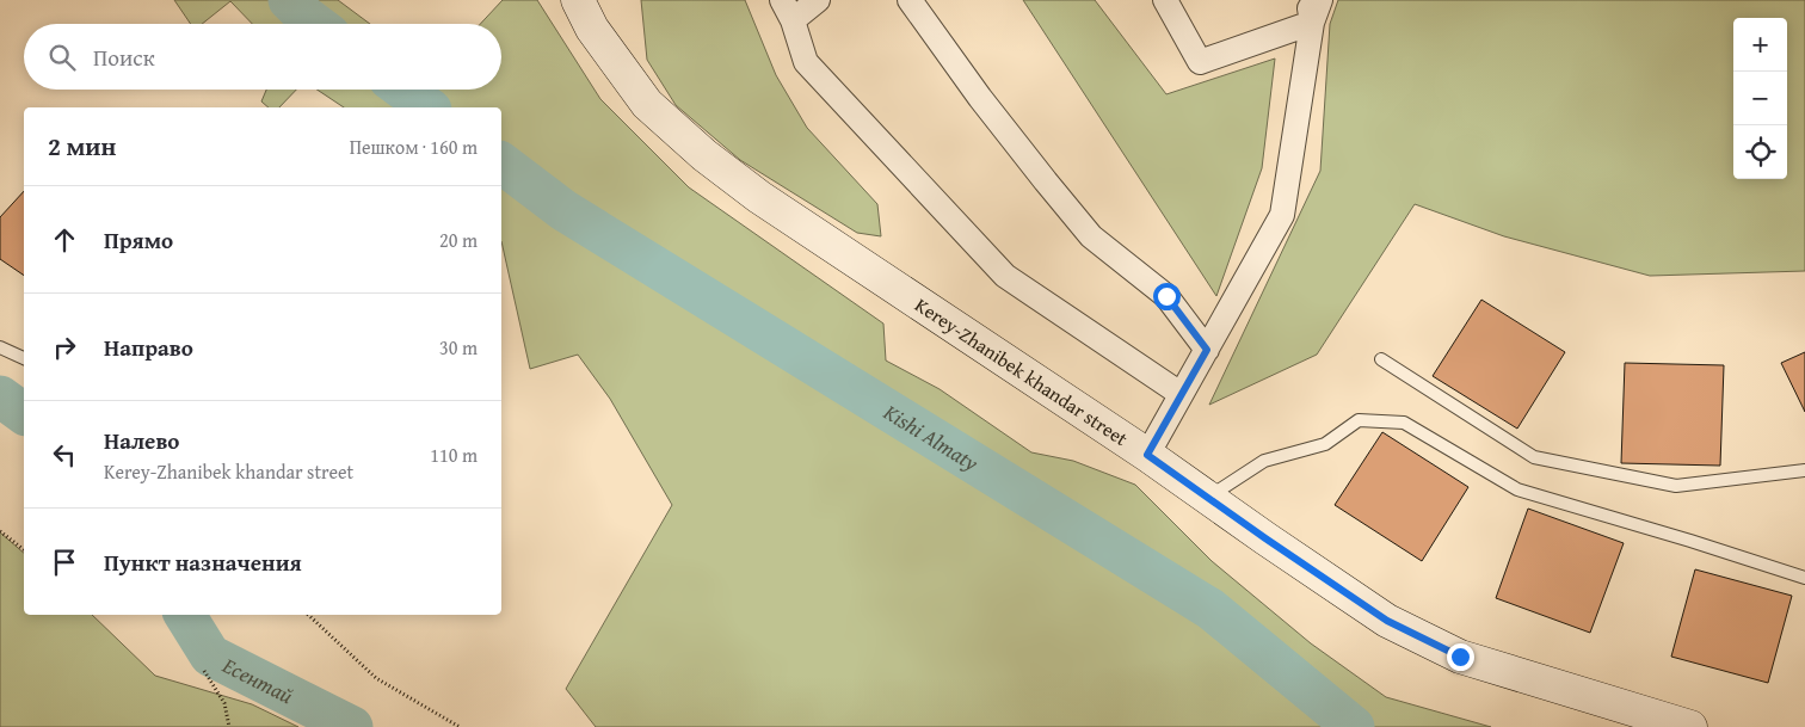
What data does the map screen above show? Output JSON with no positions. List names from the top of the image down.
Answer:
{
  "streets": {
    "main road": ["Kerey-Zhanibek khandar street"]
  },
  "water": ["Kіshі Almaty", "Есентай"],
  "page": {
    "map_buttons": ["+", "−"],
    "search": "Поиск",
    "heading": ["2 мин", "Пешком · 160 m"],
    "list": [
      ["Прямо", "20 m"],
      ["Направо", "30 m"],
      ["Налево", "Kerey-Zhanibek khandar street", "110 m"],
      "Пункт назначения"
    ]
  }
}
